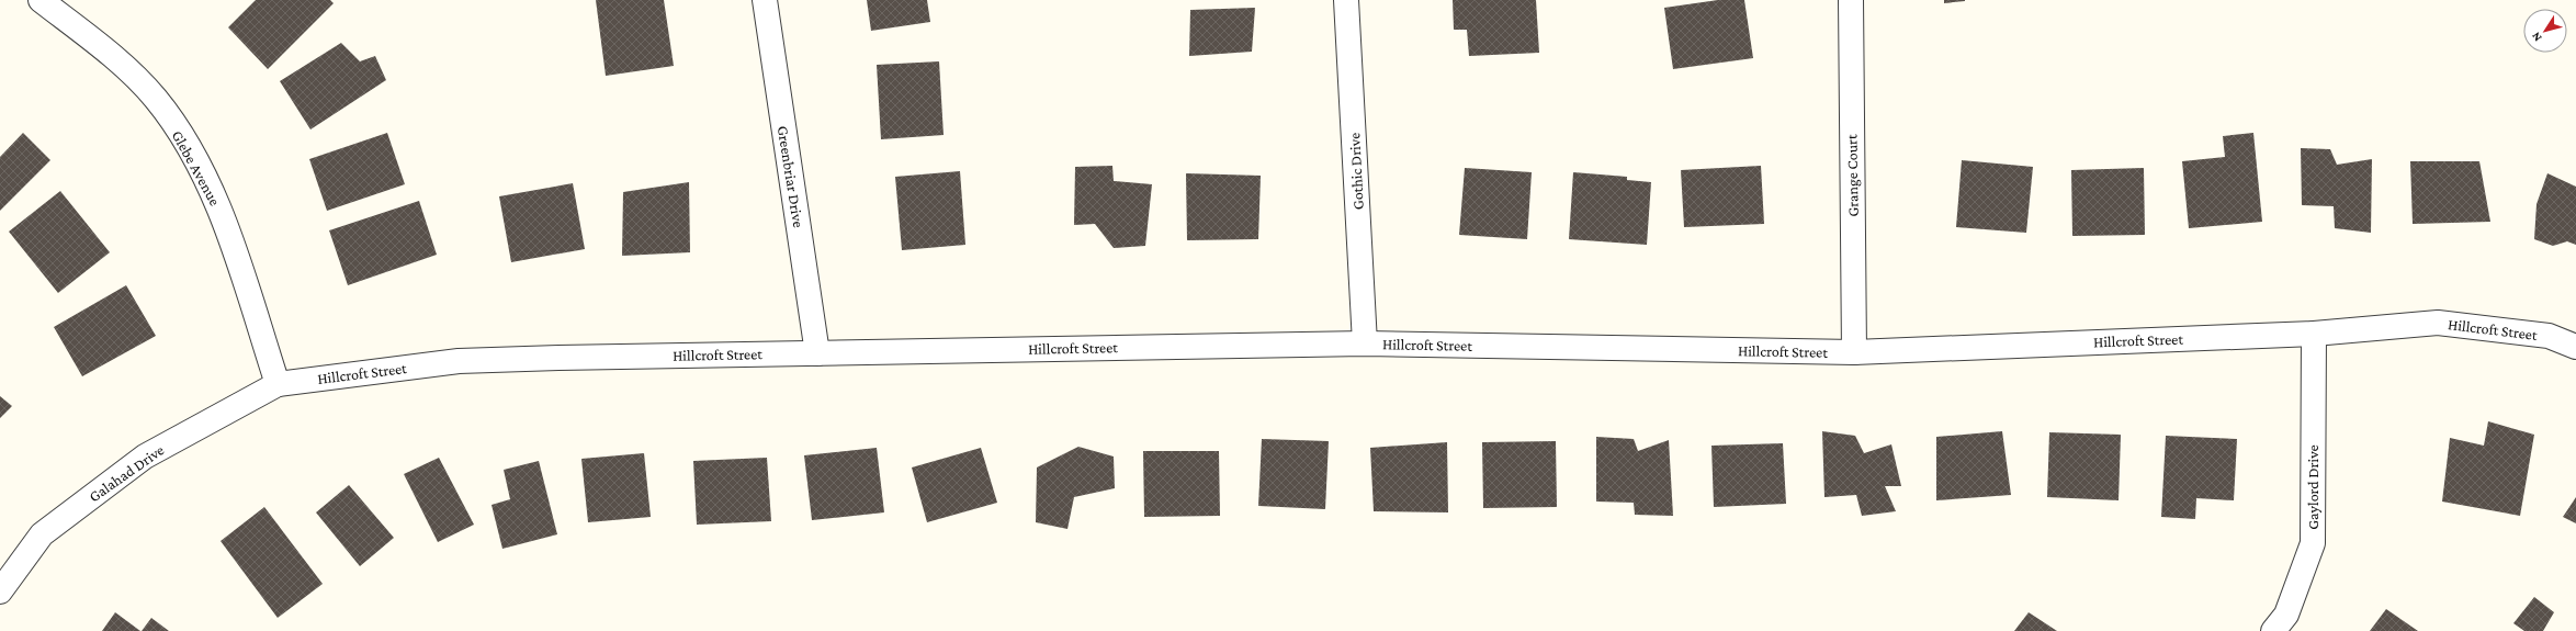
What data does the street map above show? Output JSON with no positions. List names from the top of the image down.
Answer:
{
  "streets": {
    "street": [
      "Glebe Avenue",
      "Gothic Drive",
      "Grange Court",
      "Greenbriar Drive",
      "Hillcroft Street",
      "Galahad Drive",
      "Gaylord Drive"
    ]
  },
  "crossings": [
    ["Glebe Avenue", "Hillcroft Street"],
    ["Glebe Avenue", "Galahad Drive"],
    ["Gothic Drive", "Hillcroft Street"],
    ["Grange Court", "Hillcroft Street"],
    ["Greenbriar Drive", "Hillcroft Street"],
    ["Hillcroft Street", "Galahad Drive"],
    ["Hillcroft Street", "Gaylord Drive"]
  ],
  "north": "bottom left"
}
